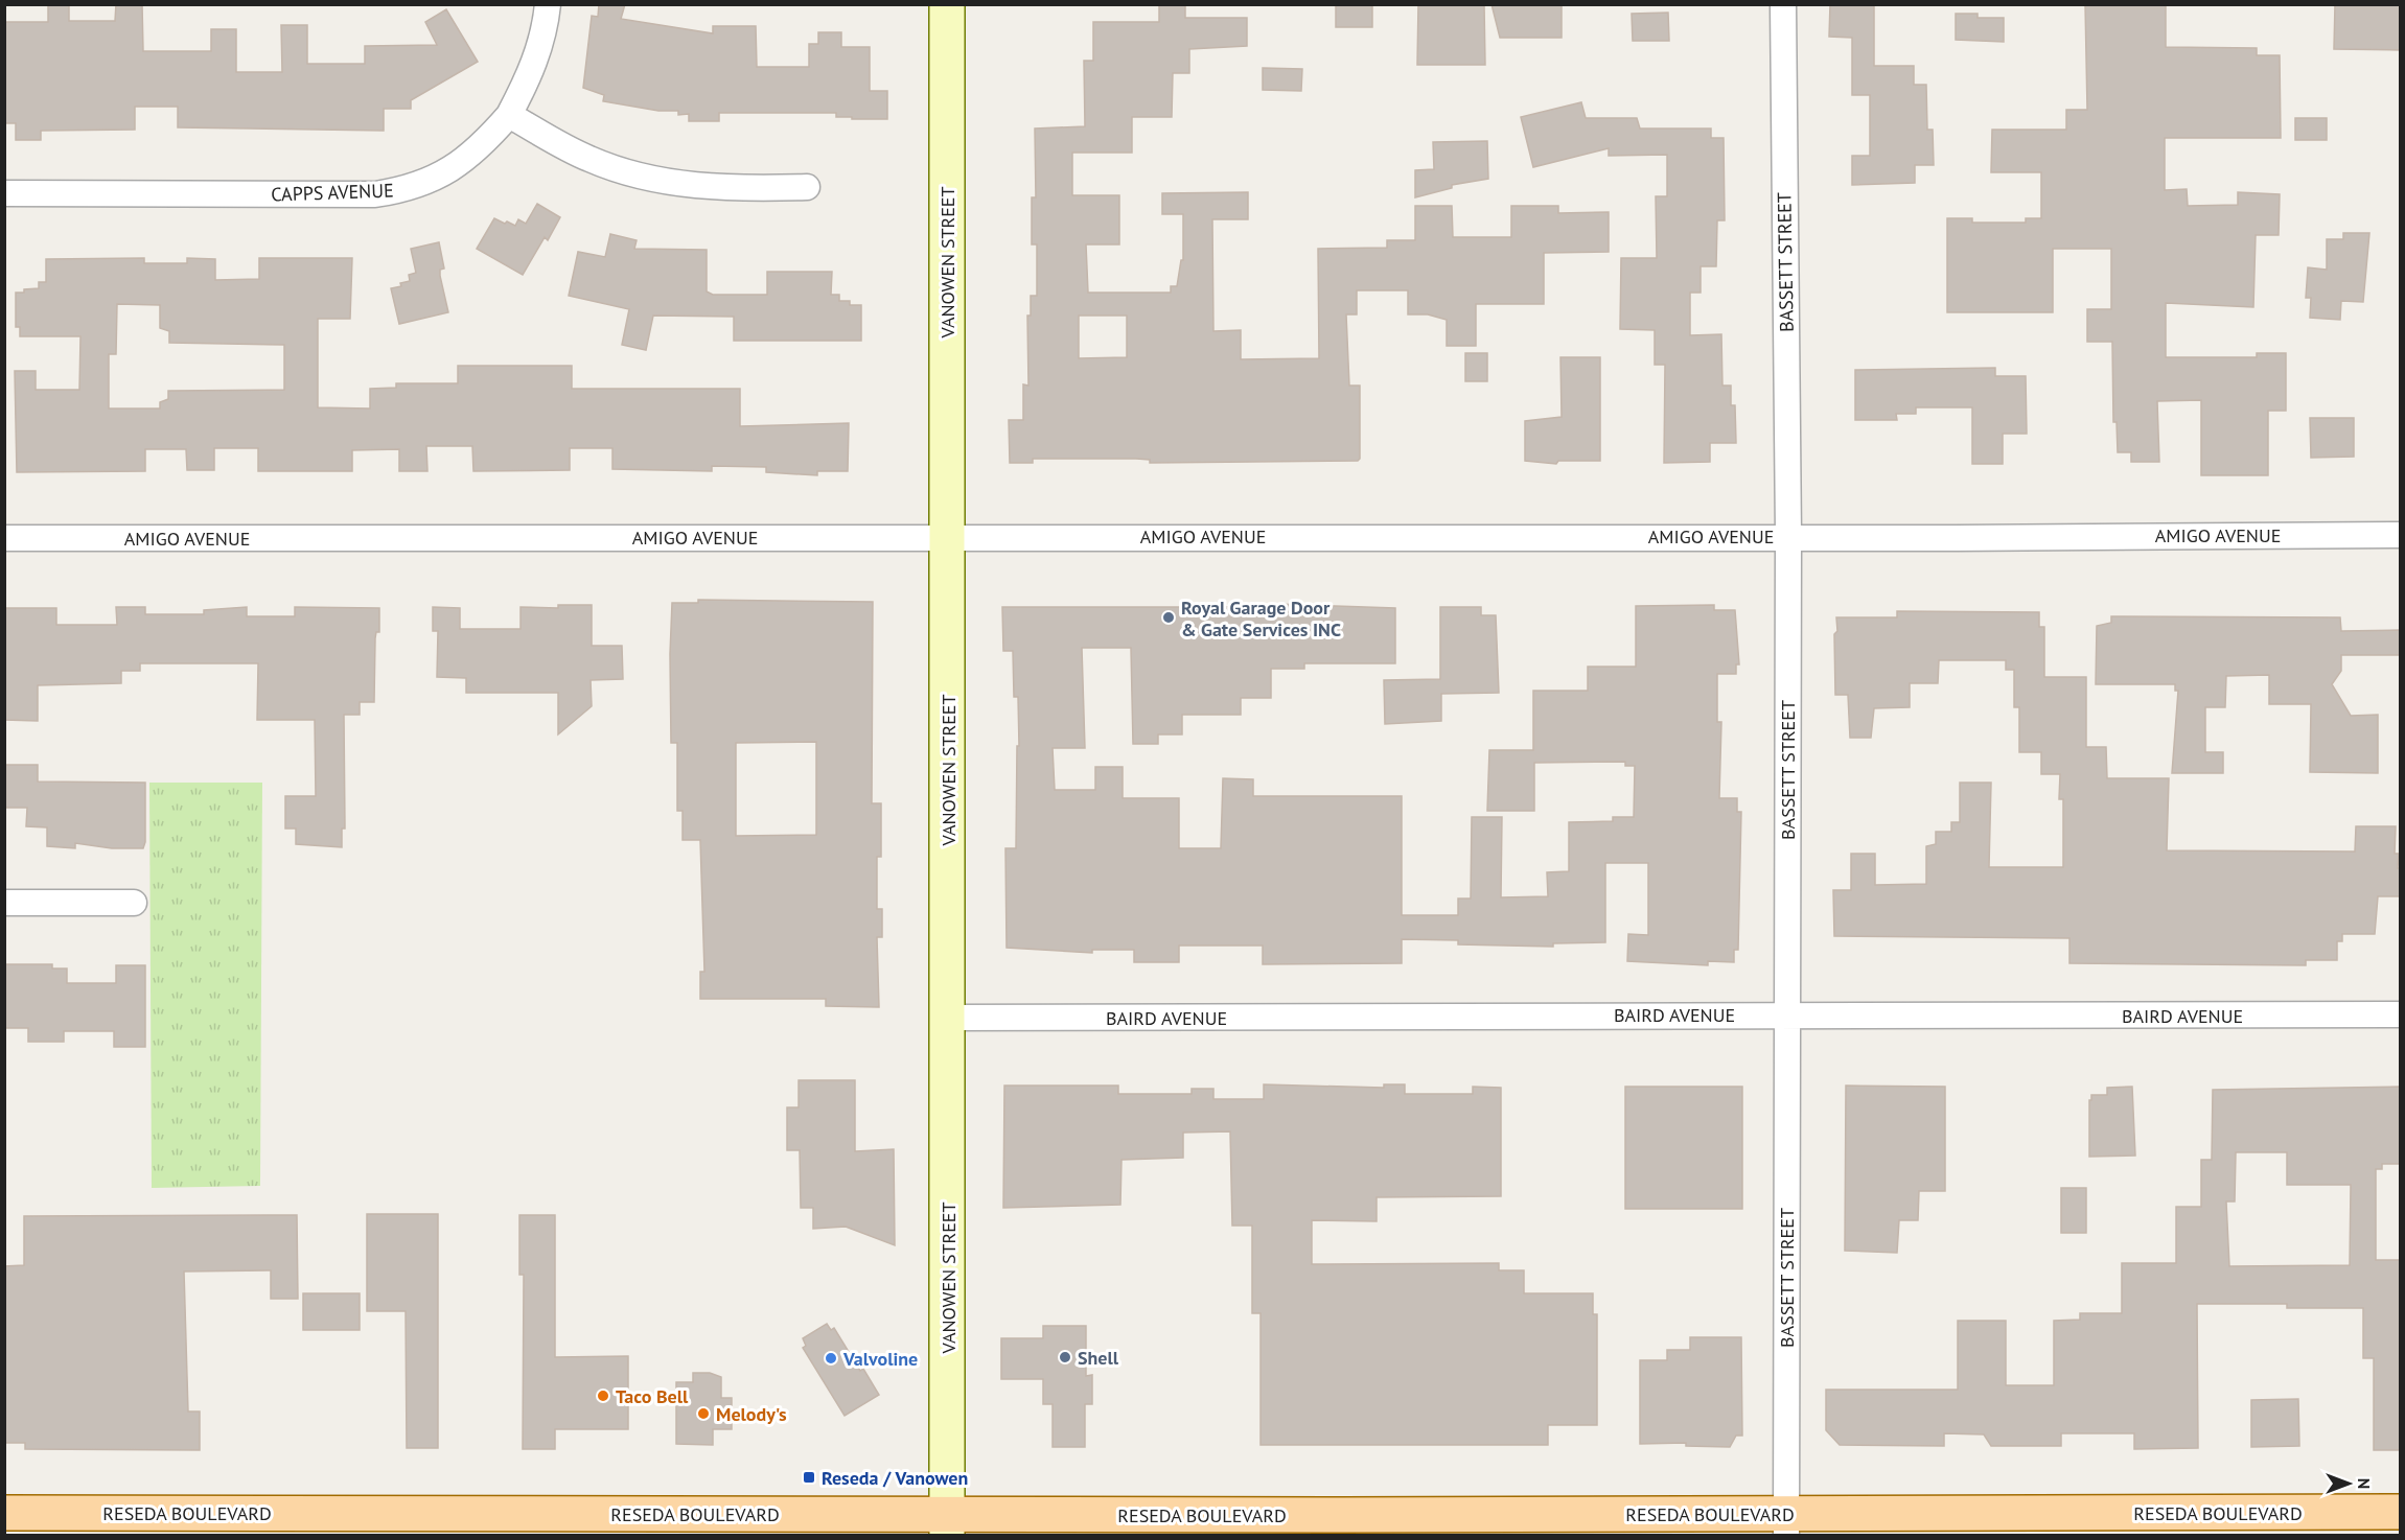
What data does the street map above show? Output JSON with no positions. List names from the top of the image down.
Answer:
{
  "streets": {
    "main road": ["VANOWEN STREET", "RESEDA BOULEVARD"],
    "street": [
      "CAPPS AVENUE",
      "BASSETT STREET",
      "AMIGO AVENUE",
      "BAIRD AVENUE"
    ]
  },
  "crossings": [
    ["VANOWEN STREET", "AMIGO AVENUE"],
    ["VANOWEN STREET", "BAIRD AVENUE"],
    ["VANOWEN STREET", "RESEDA BOULEVARD"],
    ["BASSETT STREET", "AMIGO AVENUE"],
    ["BASSETT STREET", "BAIRD AVENUE"],
    ["BASSETT STREET", "RESEDA BOULEVARD"]
  ],
  "places": {
    "other": [
      "Royal Garage Door & Gate Services INC",
      "Shell",
      "Valvoline",
      "Taco Bell",
      "Melody's"
    ],
    "transit": ["Reseda / Vanowen"]
  },
  "north": "right"
}
